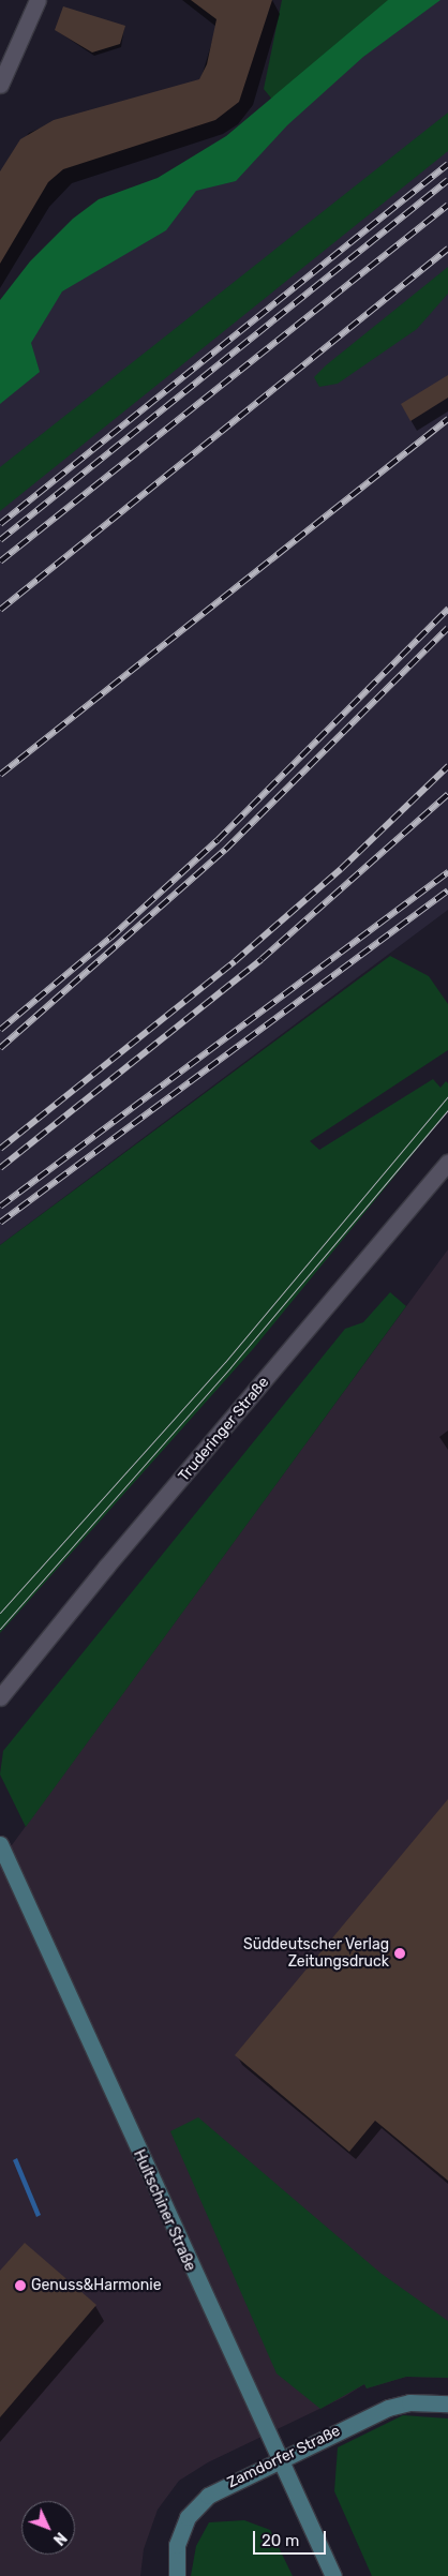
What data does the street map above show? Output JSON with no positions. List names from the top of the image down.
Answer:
{
  "streets": {
    "main road": ["Hultschiner Straße", "Zamdorfer Straße"],
    "street": ["Truderinger Straße"]
  },
  "crossings": [
    ["Hultschiner Straße", "Zamdorfer Straße"]
  ],
  "places": ["Süddeutscher Verlag Zeitungsdruck", "Genuss&Harmonie"],
  "scale_bar": "20 m",
  "north": "bottom right"
}
